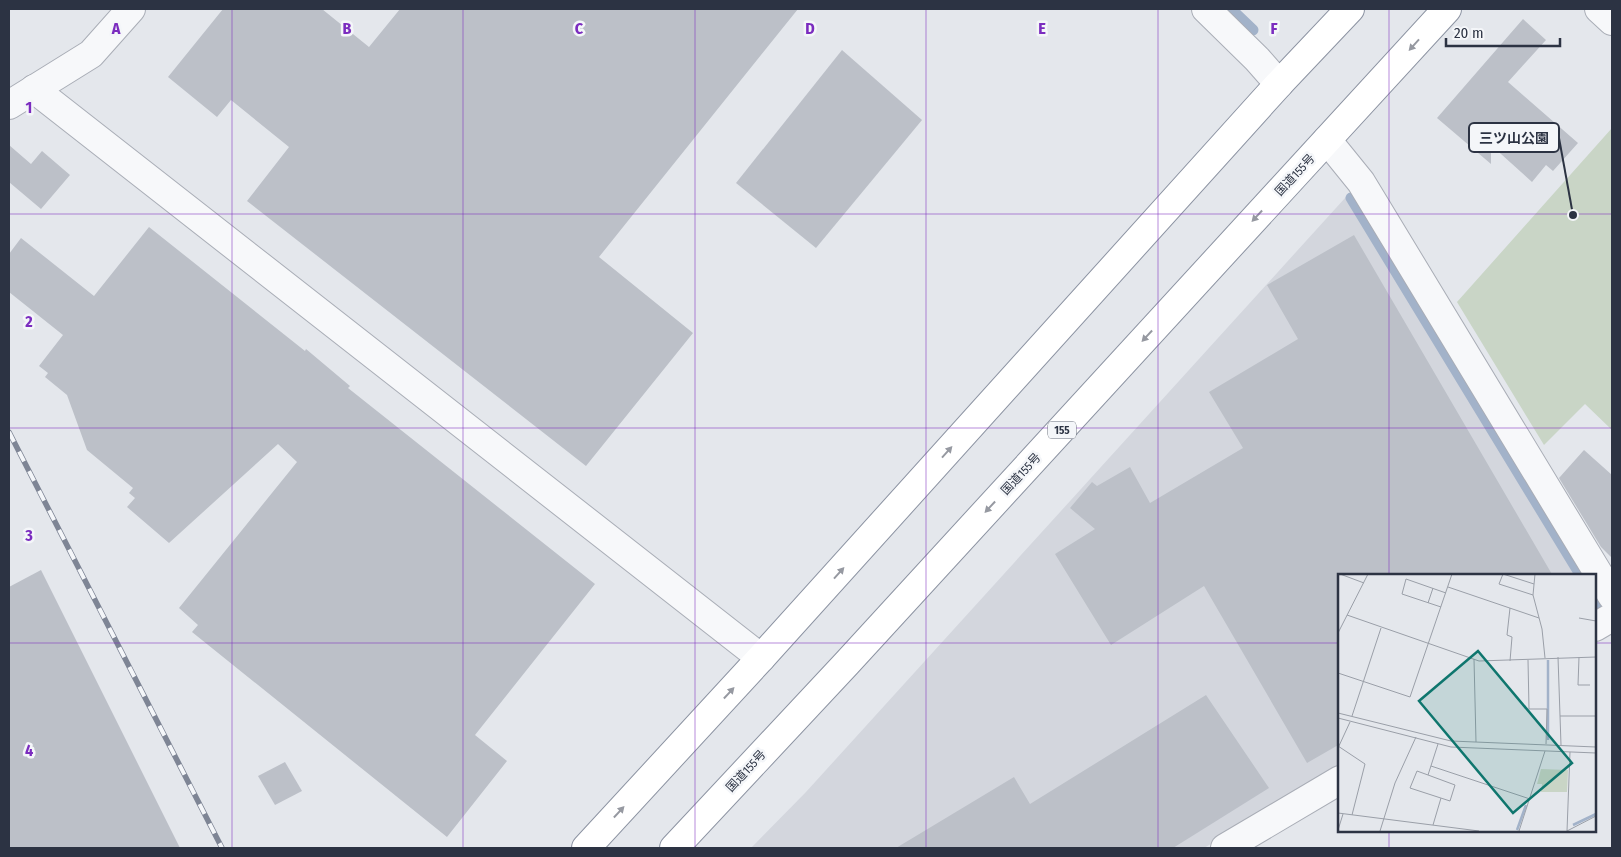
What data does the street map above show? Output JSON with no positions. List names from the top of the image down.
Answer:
{
  "streets": {
    "highway": ["国道155号", "155"]
  },
  "places": ["三ツ山公園"],
  "scale_bar": "20 m",
  "grid": {
    "columns": [
      "A",
      "B",
      "C",
      "D",
      "E",
      "F"
    ],
    "rows": [
      "1",
      "2",
      "3",
      "4"
    ]
  }
}
